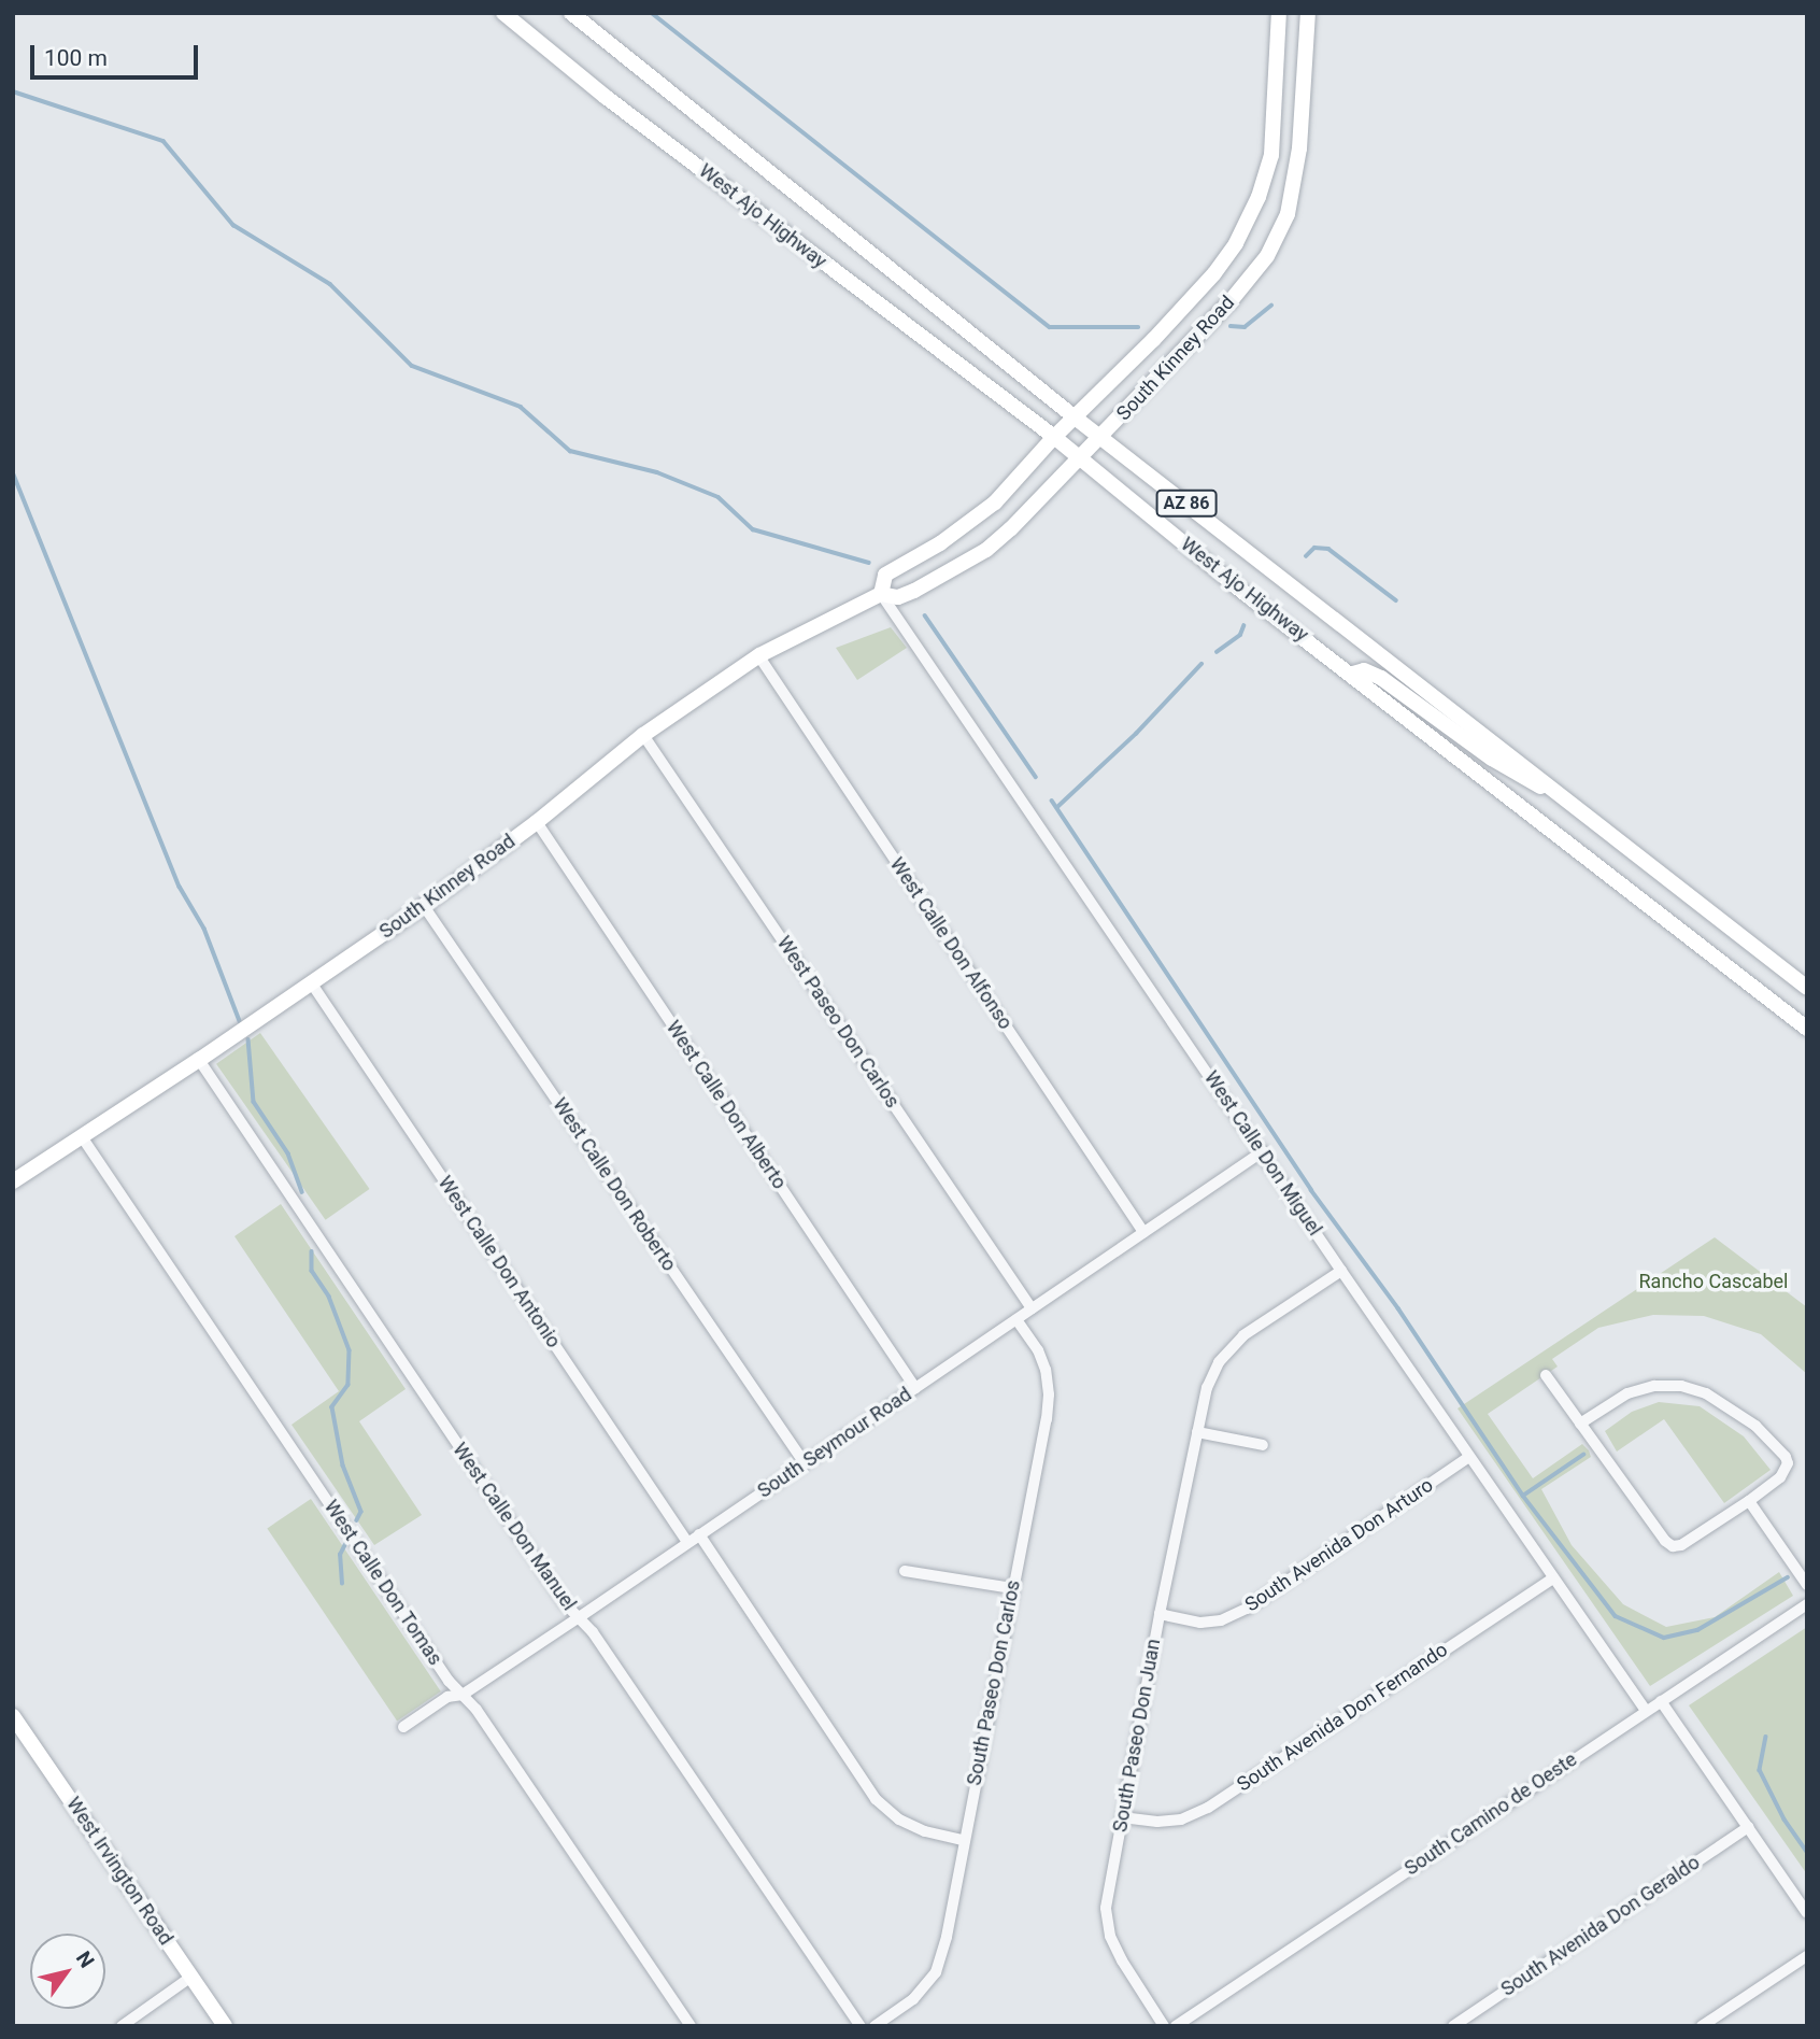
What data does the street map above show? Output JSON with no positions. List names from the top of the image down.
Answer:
{
  "streets": {
    "main road": [
      "West Ajo Highway",
      "South Kinney Road",
      "AZ 86",
      "West Irvington Road"
    ],
    "street": [
      "West Calle Don Alfonso",
      "West Paseo Don Carlos",
      "West Calle Don Alberto",
      "West Calle Don Miguel",
      "West Calle Don Roberto",
      "West Calle Don Antonio",
      "South Seymour Road",
      "West Calle Don Manuel",
      "South Avenida Don Arturo",
      "West Calle Don Tomas",
      "South Paseo Don Carlos",
      "South Avenida Don Fernando",
      "South Paseo Don Juan",
      "South Camino de Oeste",
      "South Avenida Don Geraldo"
    ]
  },
  "crossings": [
    ["West Ajo Highway", "South Kinney Road"],
    ["South Kinney Road", "West Calle Don Alfonso"],
    ["South Kinney Road", "West Paseo Don Carlos"],
    ["South Kinney Road", "West Calle Don Alberto"],
    ["South Kinney Road", "West Calle Don Miguel"],
    ["South Kinney Road", "West Calle Don Roberto"],
    ["South Kinney Road", "West Calle Don Antonio"],
    ["South Kinney Road", "West Calle Don Manuel"],
    ["South Kinney Road", "West Calle Don Tomas"],
    ["West Calle Don Alfonso", "South Seymour Road"],
    ["West Paseo Don Carlos", "South Seymour Road"],
    ["West Calle Don Alberto", "South Seymour Road"],
    ["West Calle Don Miguel", "South Seymour Road"],
    ["West Calle Don Miguel", "South Avenida Don Arturo"],
    ["West Calle Don Miguel", "South Avenida Don Fernando"],
    ["West Calle Don Miguel", "South Paseo Don Juan"],
    ["West Calle Don Miguel", "South Camino de Oeste"],
    ["West Calle Don Roberto", "South Seymour Road"],
    ["West Calle Don Antonio", "South Seymour Road"],
    ["South Seymour Road", "West Calle Don Manuel"],
    ["South Seymour Road", "West Calle Don Tomas"],
    ["South Seymour Road", "South Paseo Don Carlos"],
    ["South Avenida Don Arturo", "South Paseo Don Juan"],
    ["South Avenida Don Fernando", "South Paseo Don Juan"]
  ],
  "parks": ["Rancho Cascabel"],
  "scale_bar": "100 m",
  "north": "top right"
}
